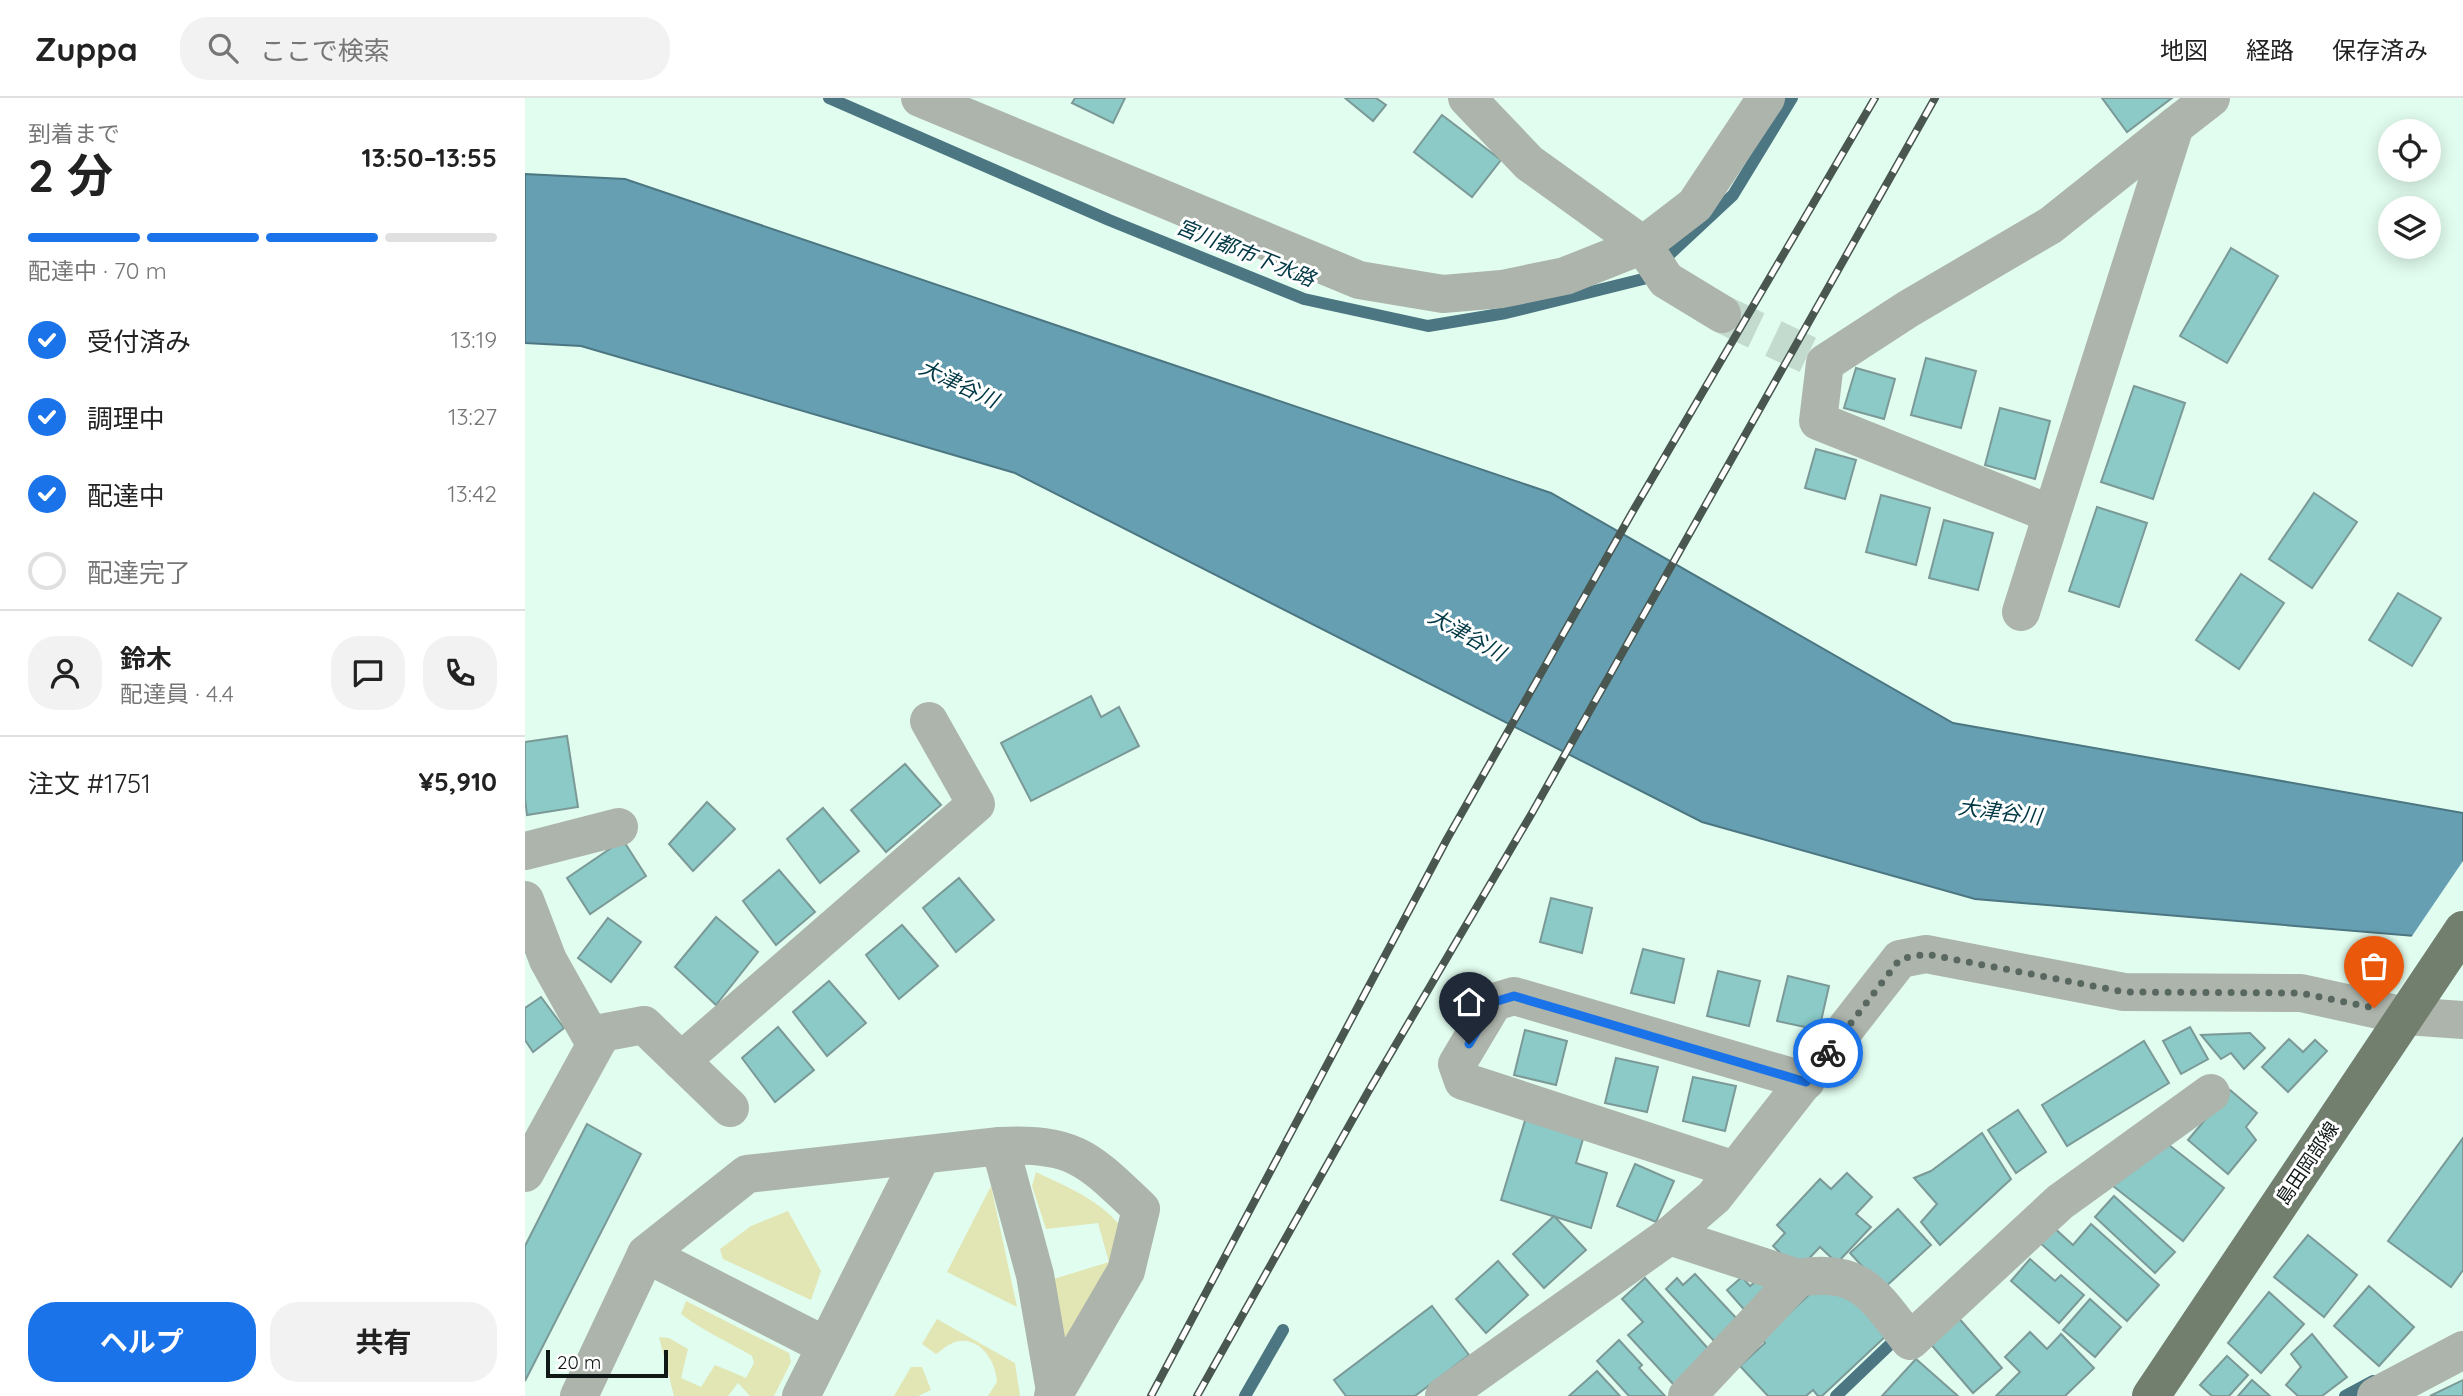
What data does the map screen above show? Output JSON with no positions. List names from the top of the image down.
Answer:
{
  "streets": {
    "main road": ["島田岡部線"]
  },
  "water": ["宮川都市下水路", "大津谷川"],
  "scale_bar": "20 m",
  "page": {
    "header": "Zuppa",
    "search": "ここで検索",
    "nav": ["地図", "経路", "保存済み"],
    "heading": ["2 分", "到着まで", "13:50–13:55"],
    "panel": [
      "鈴木",
      "配達員 · 4.4",
      "注文 #1751",
      "¥5,910"
    ],
    "bar": "配達中 · 70 m",
    "list": [
      ["受付済み", "13:19"],
      ["調理中", "13:27"],
      ["配達中", "13:42"],
      "配達完了"
    ],
    "buttons": ["ヘルプ", "共有"],
    "scale": "20 m"
  }
}
